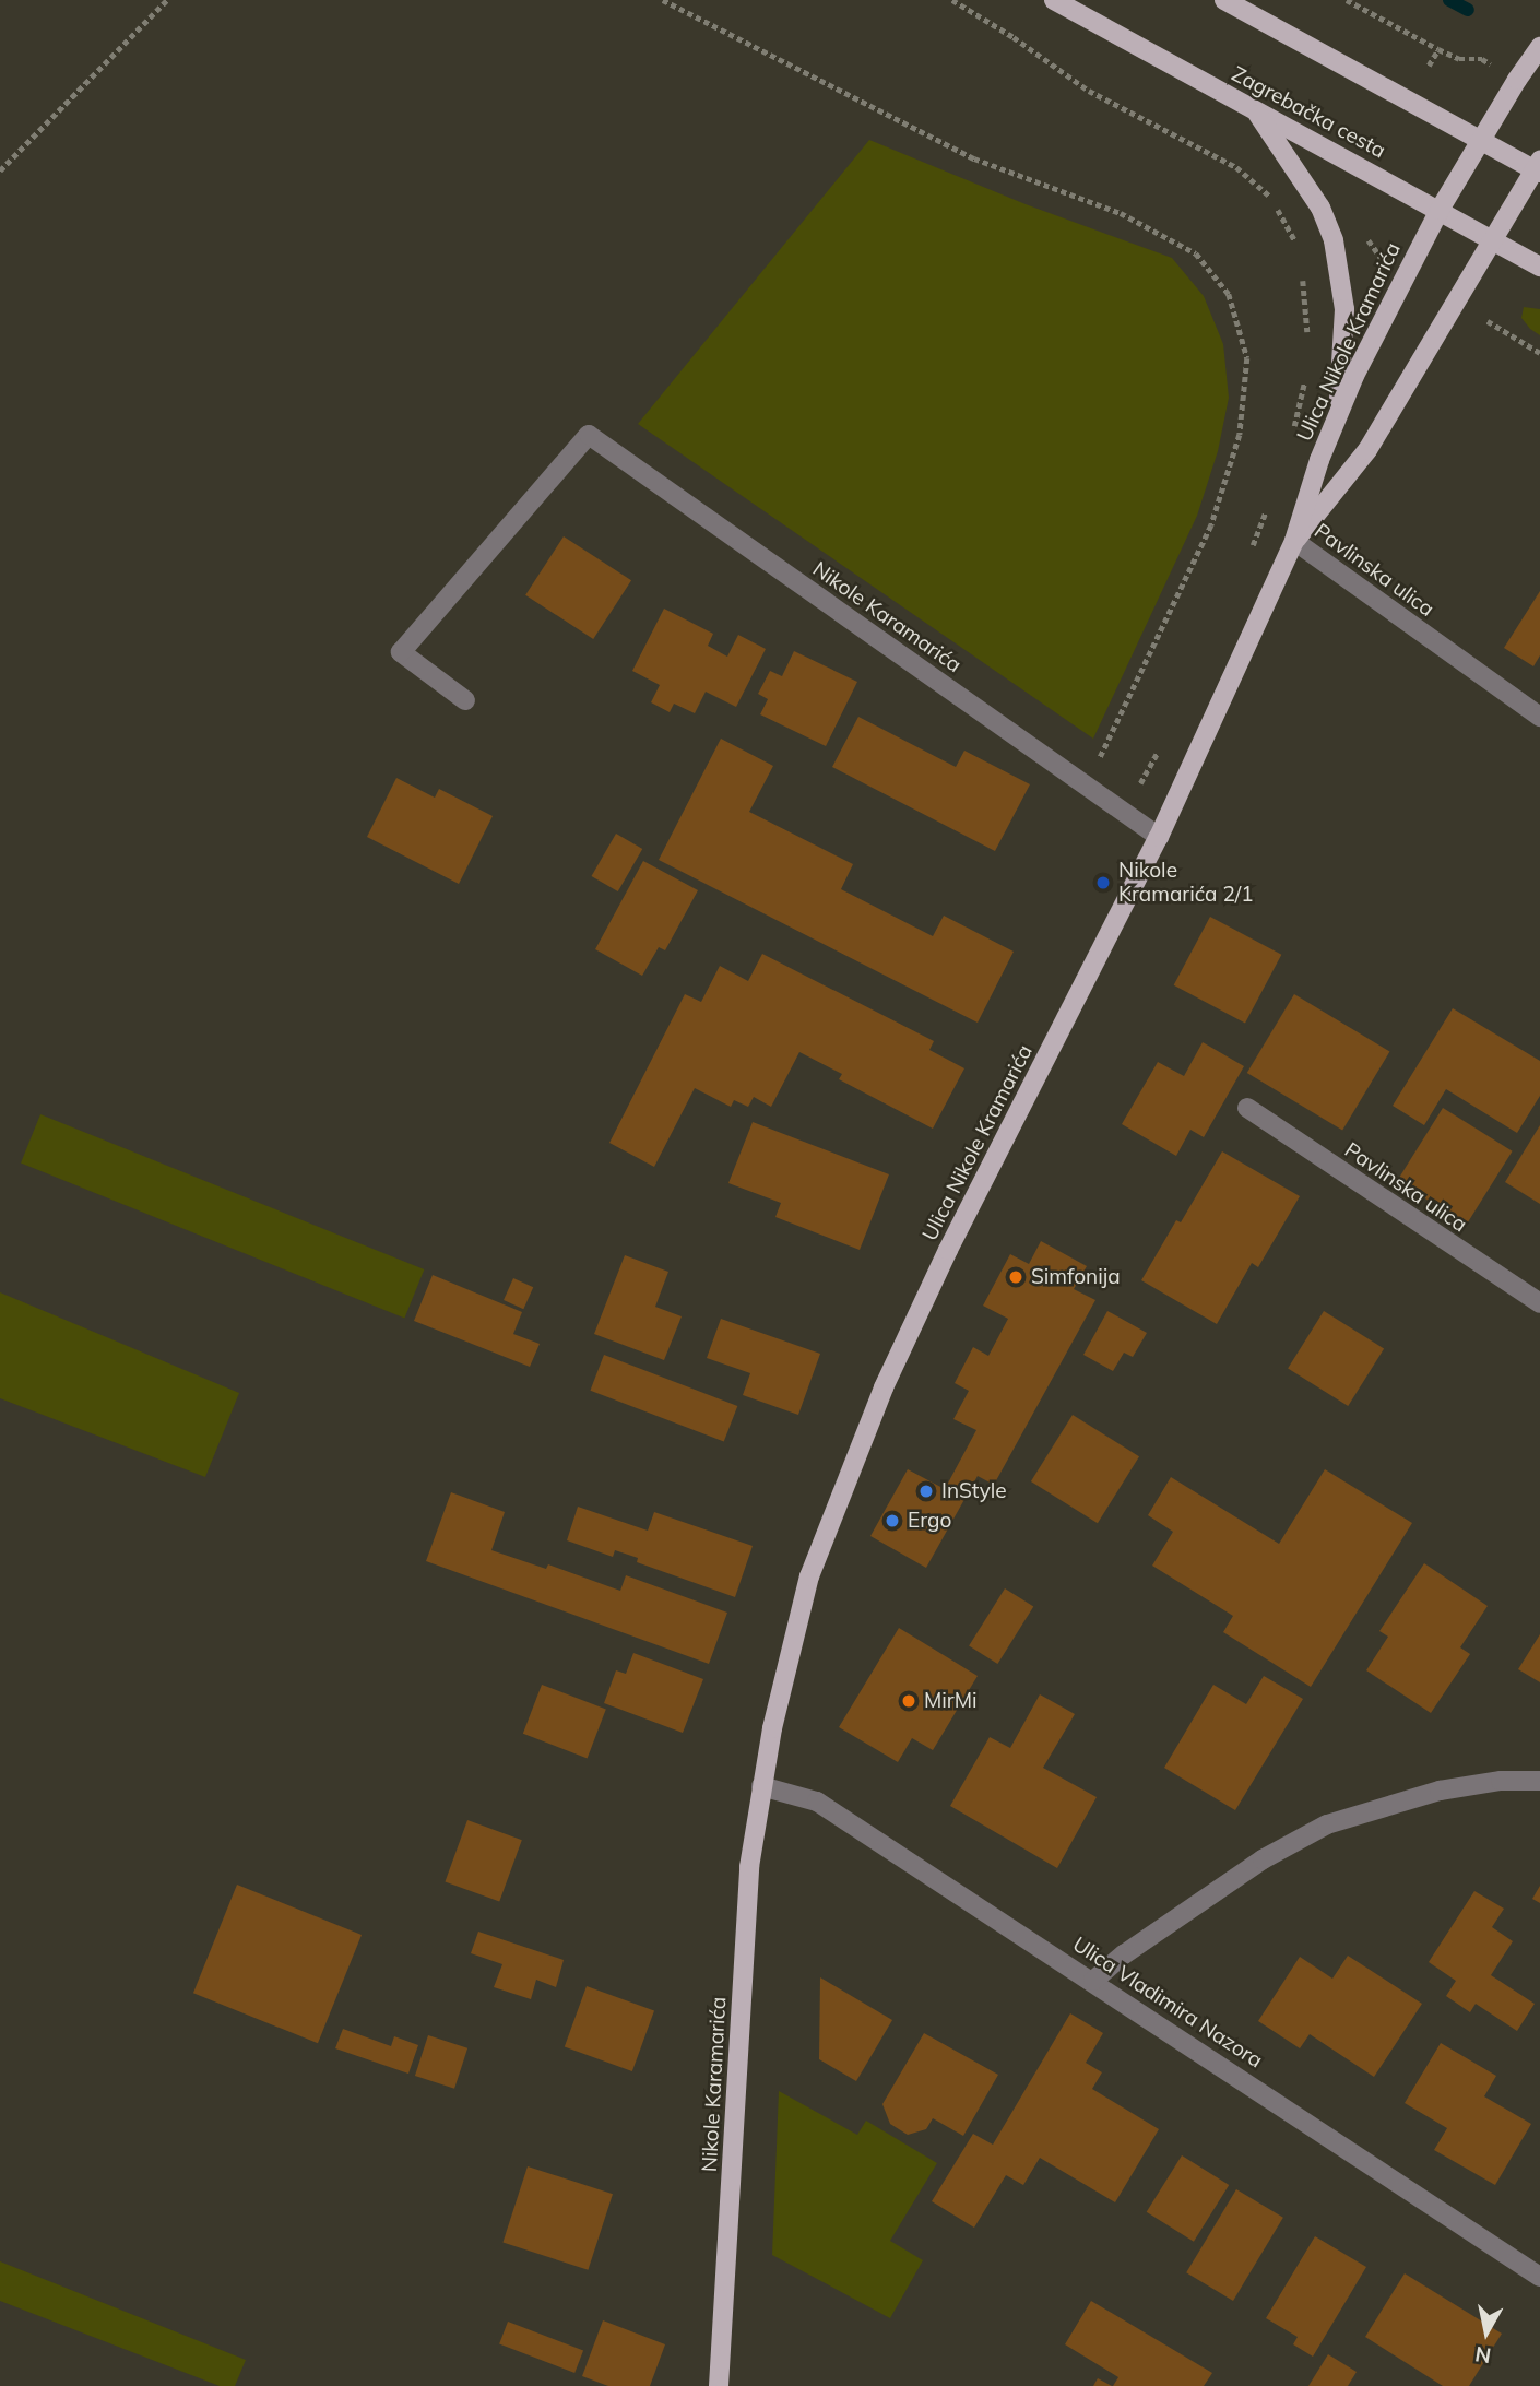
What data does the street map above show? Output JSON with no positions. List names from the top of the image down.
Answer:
{
  "streets": {
    "main road": ["Zagrebačka cesta", "Ulica Nikole Kramarića", "Nikole Karamarića"],
    "street": ["Pavlinska ulica", "Ulica Vladimira Nazora"]
  },
  "crossings": [
    ["Zagrebačka cesta", "Ulica Nikole Kramarića"],
    ["Ulica Nikole Kramarića", "Pavlinska ulica"],
    ["Ulica Nikole Kramarića", "Nikole Karamarića"],
    ["Ulica Nikole Kramarića", "Ulica Vladimira Nazora"],
    ["Nikole Karamarića", "Ulica Vladimira Nazora"]
  ],
  "places": [
    "Nikole Kramarića 2/1",
    "Simfonija",
    "InStyle",
    "Ergo",
    "MirMi"
  ],
  "north": "bottom"
}
